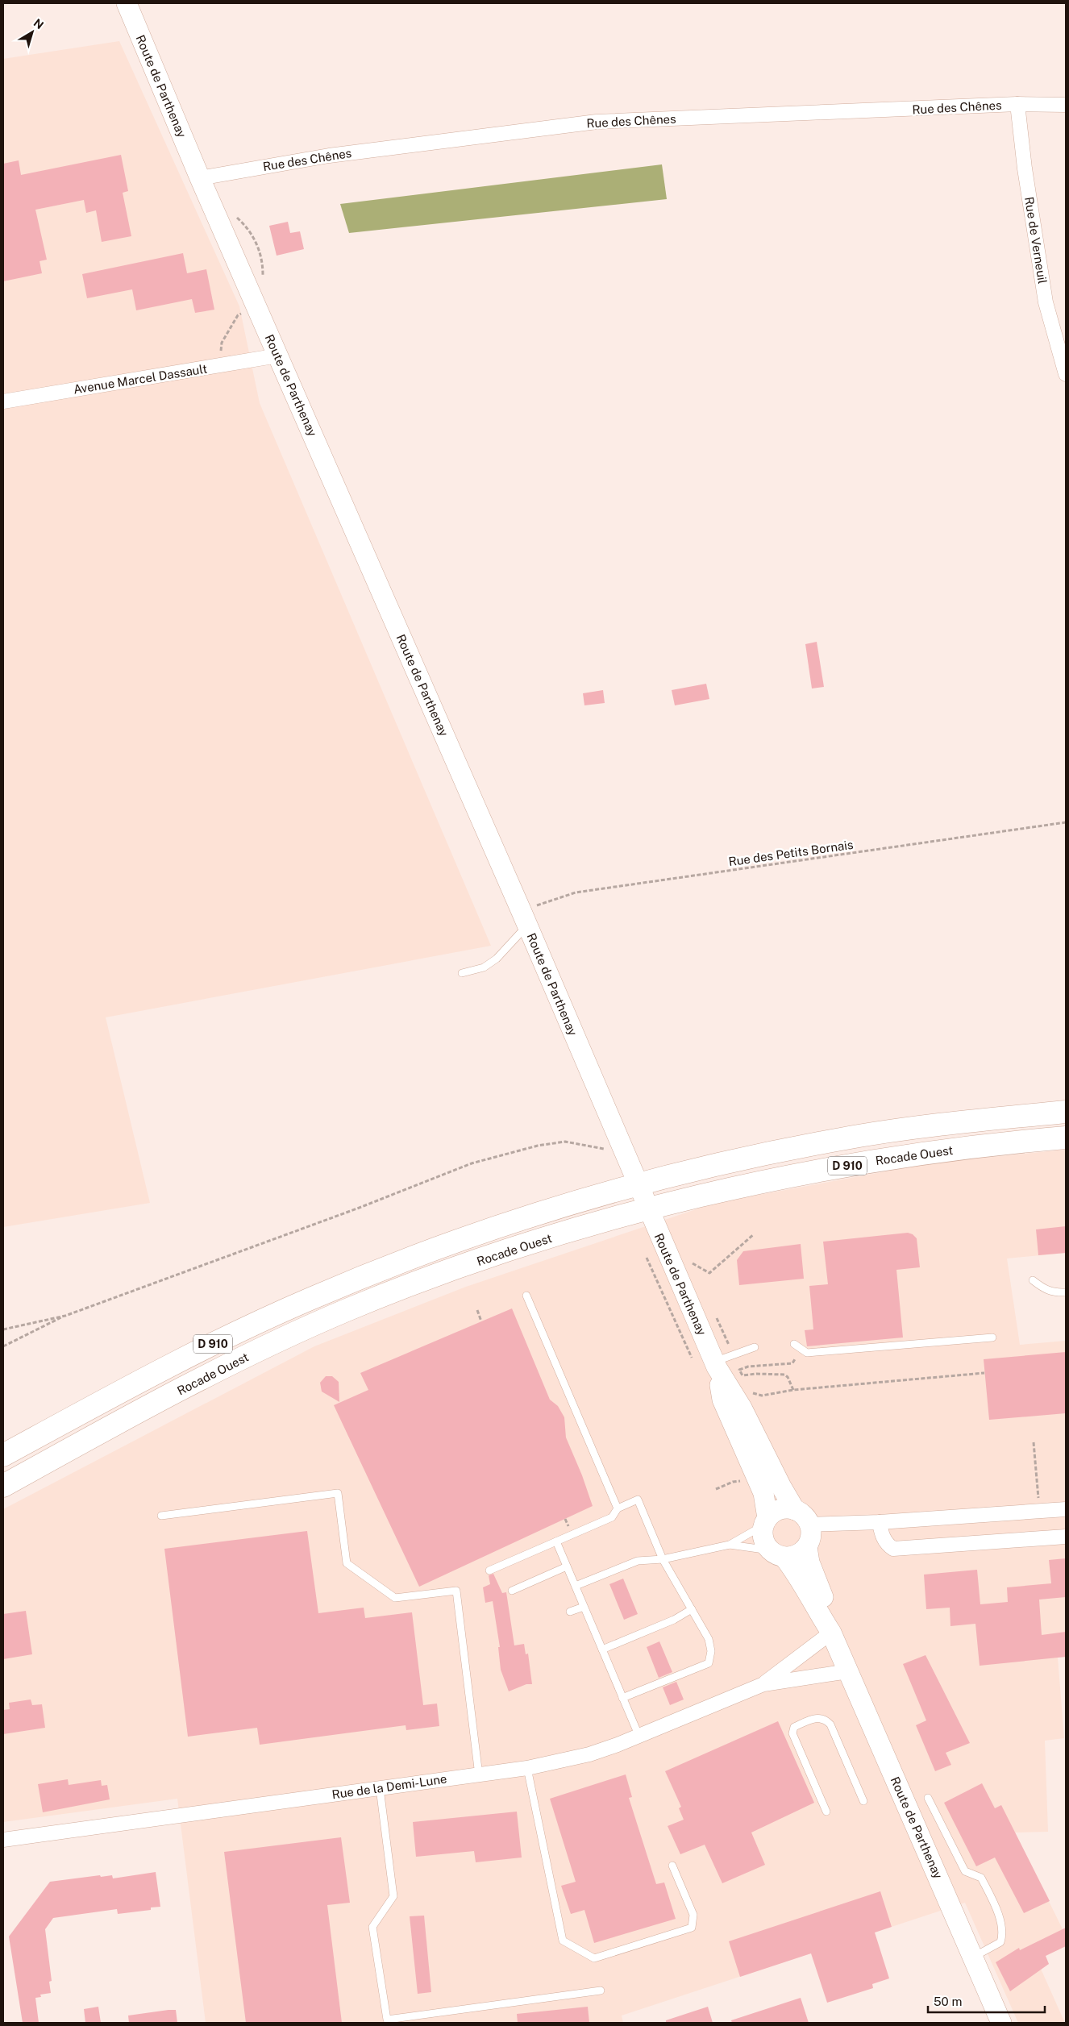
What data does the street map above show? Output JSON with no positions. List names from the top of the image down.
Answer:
{
  "streets": {
    "main road": ["Route de Parthenay", "Rocade Ouest", "D 910"],
    "street": [
      "Rue des Chênes",
      "Rue de Verneuil",
      "Avenue Marcel Dassault",
      "Rue de la Demi-Lune"
    ],
    "path": ["Rue des Petits Bornais"]
  },
  "crossings": [
    ["Route de Parthenay", "Rue des Chênes"],
    ["Route de Parthenay", "Avenue Marcel Dassault"],
    ["Route de Parthenay", "Rue des Petits Bornais"],
    ["Route de Parthenay", "Rocade Ouest"],
    ["Route de Parthenay", "D 910"],
    ["Route de Parthenay", "Rue de la Demi-Lune"],
    ["Rue des Chênes", "Rue de Verneuil"]
  ],
  "scale_bar": "50 m",
  "north": "top right"
}
